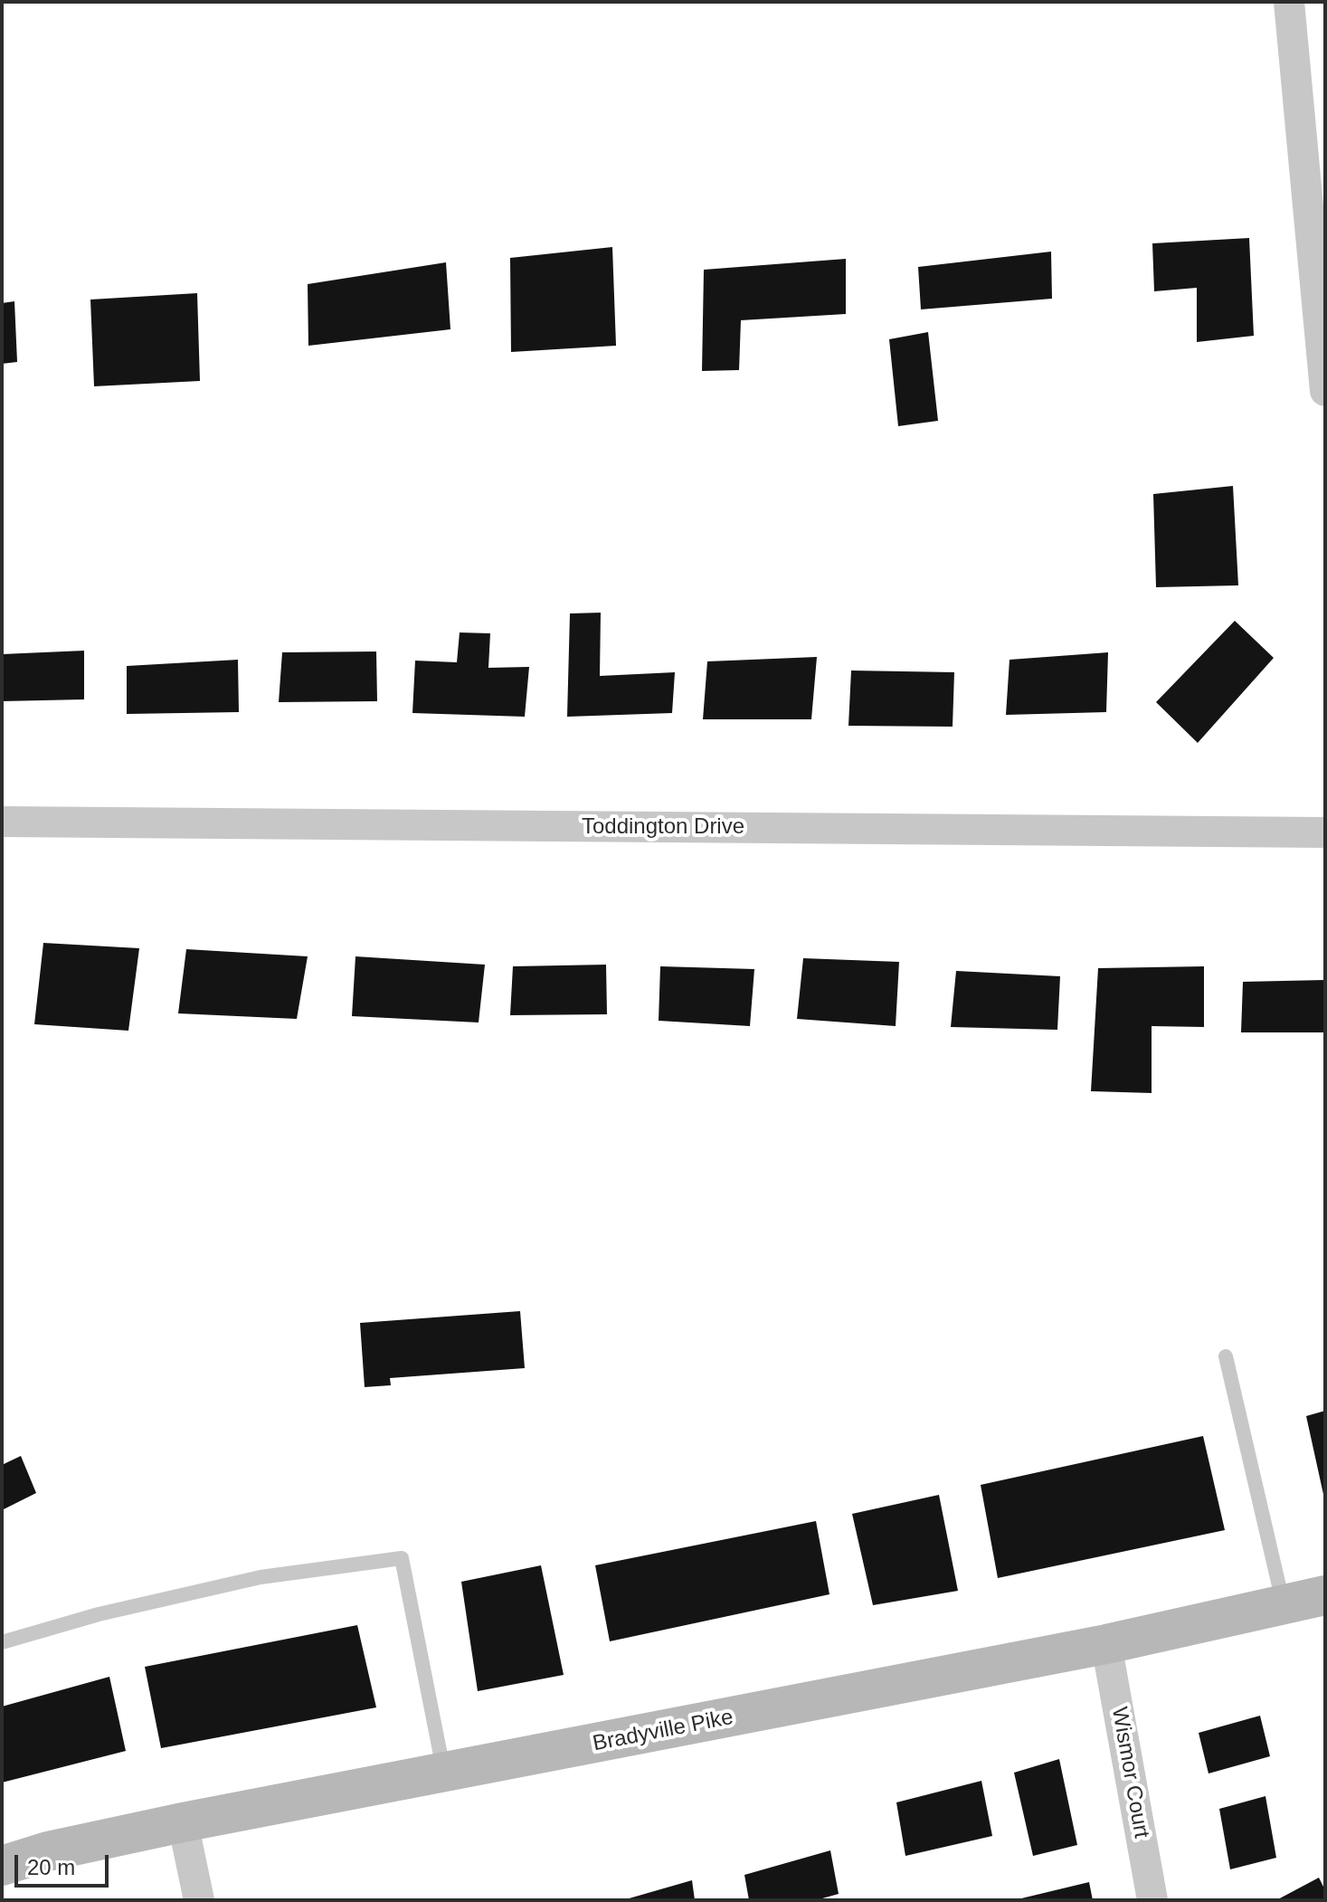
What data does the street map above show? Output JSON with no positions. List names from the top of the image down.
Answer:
{
  "streets": {
    "main road": ["Bradyville Pike"],
    "street": ["Toddington Drive", "Wismor Court"]
  },
  "crossings": [
    ["Bradyville Pike", "Wismor Court"]
  ],
  "scale_bar": "20 m"
}
